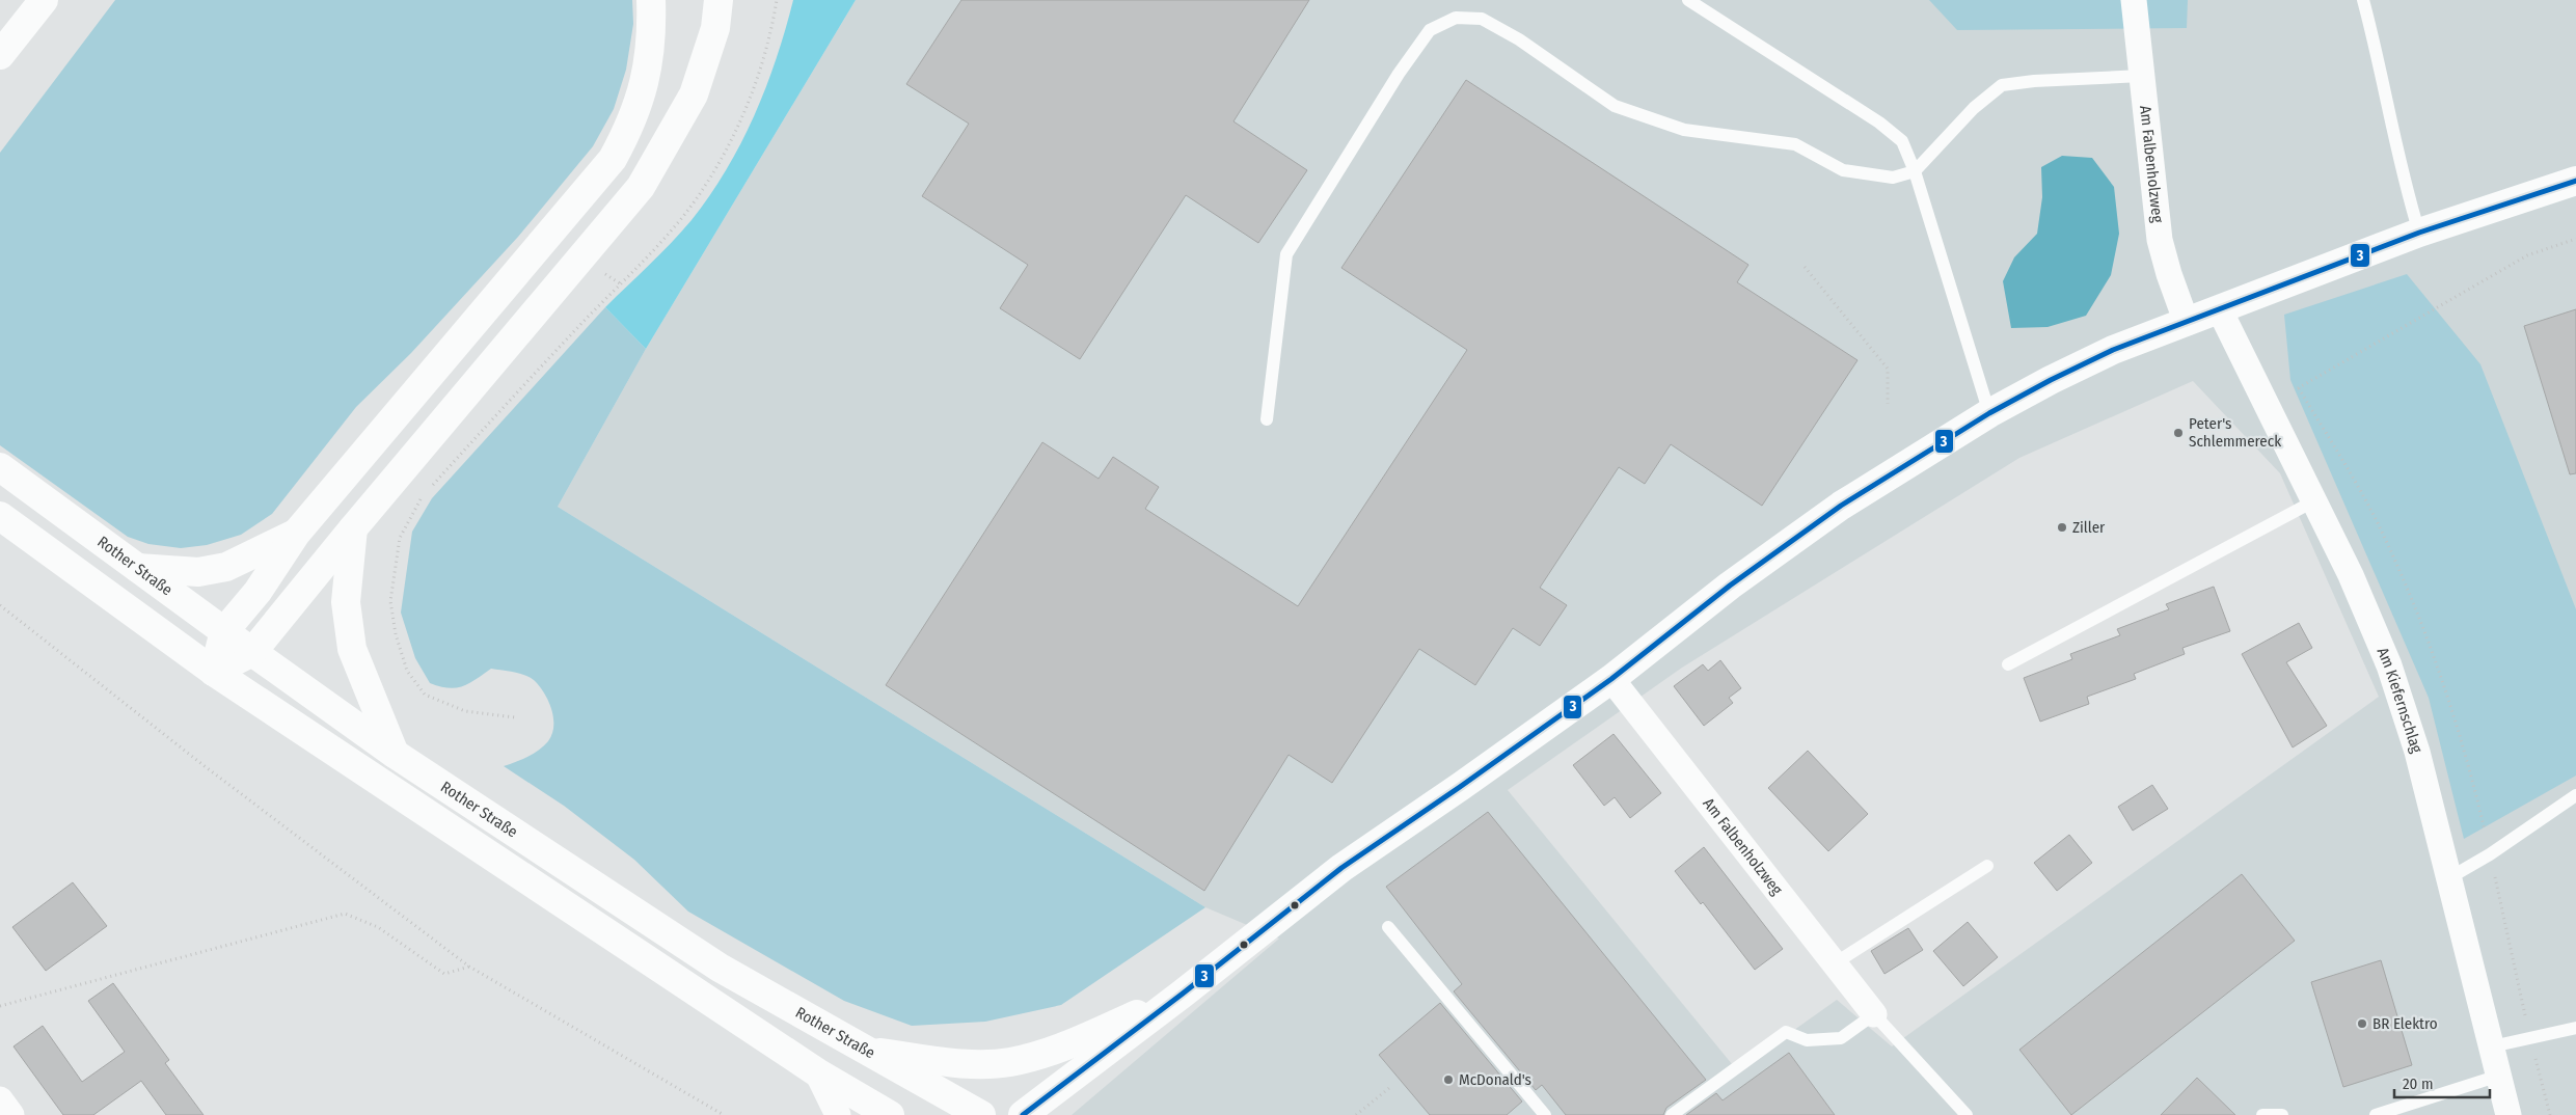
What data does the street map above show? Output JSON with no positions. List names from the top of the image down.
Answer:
{
  "streets": {
    "main road": ["Rother Straße"],
    "street": ["Am Falbenholzweg", "Am Kiefernschlag"]
  },
  "places": [
    "Peter's Schlemmereck",
    "Ziller",
    "BR Elektro",
    "McDonald's"
  ],
  "lines": ["transit line 3"],
  "scale_bar": "20 m"
}
